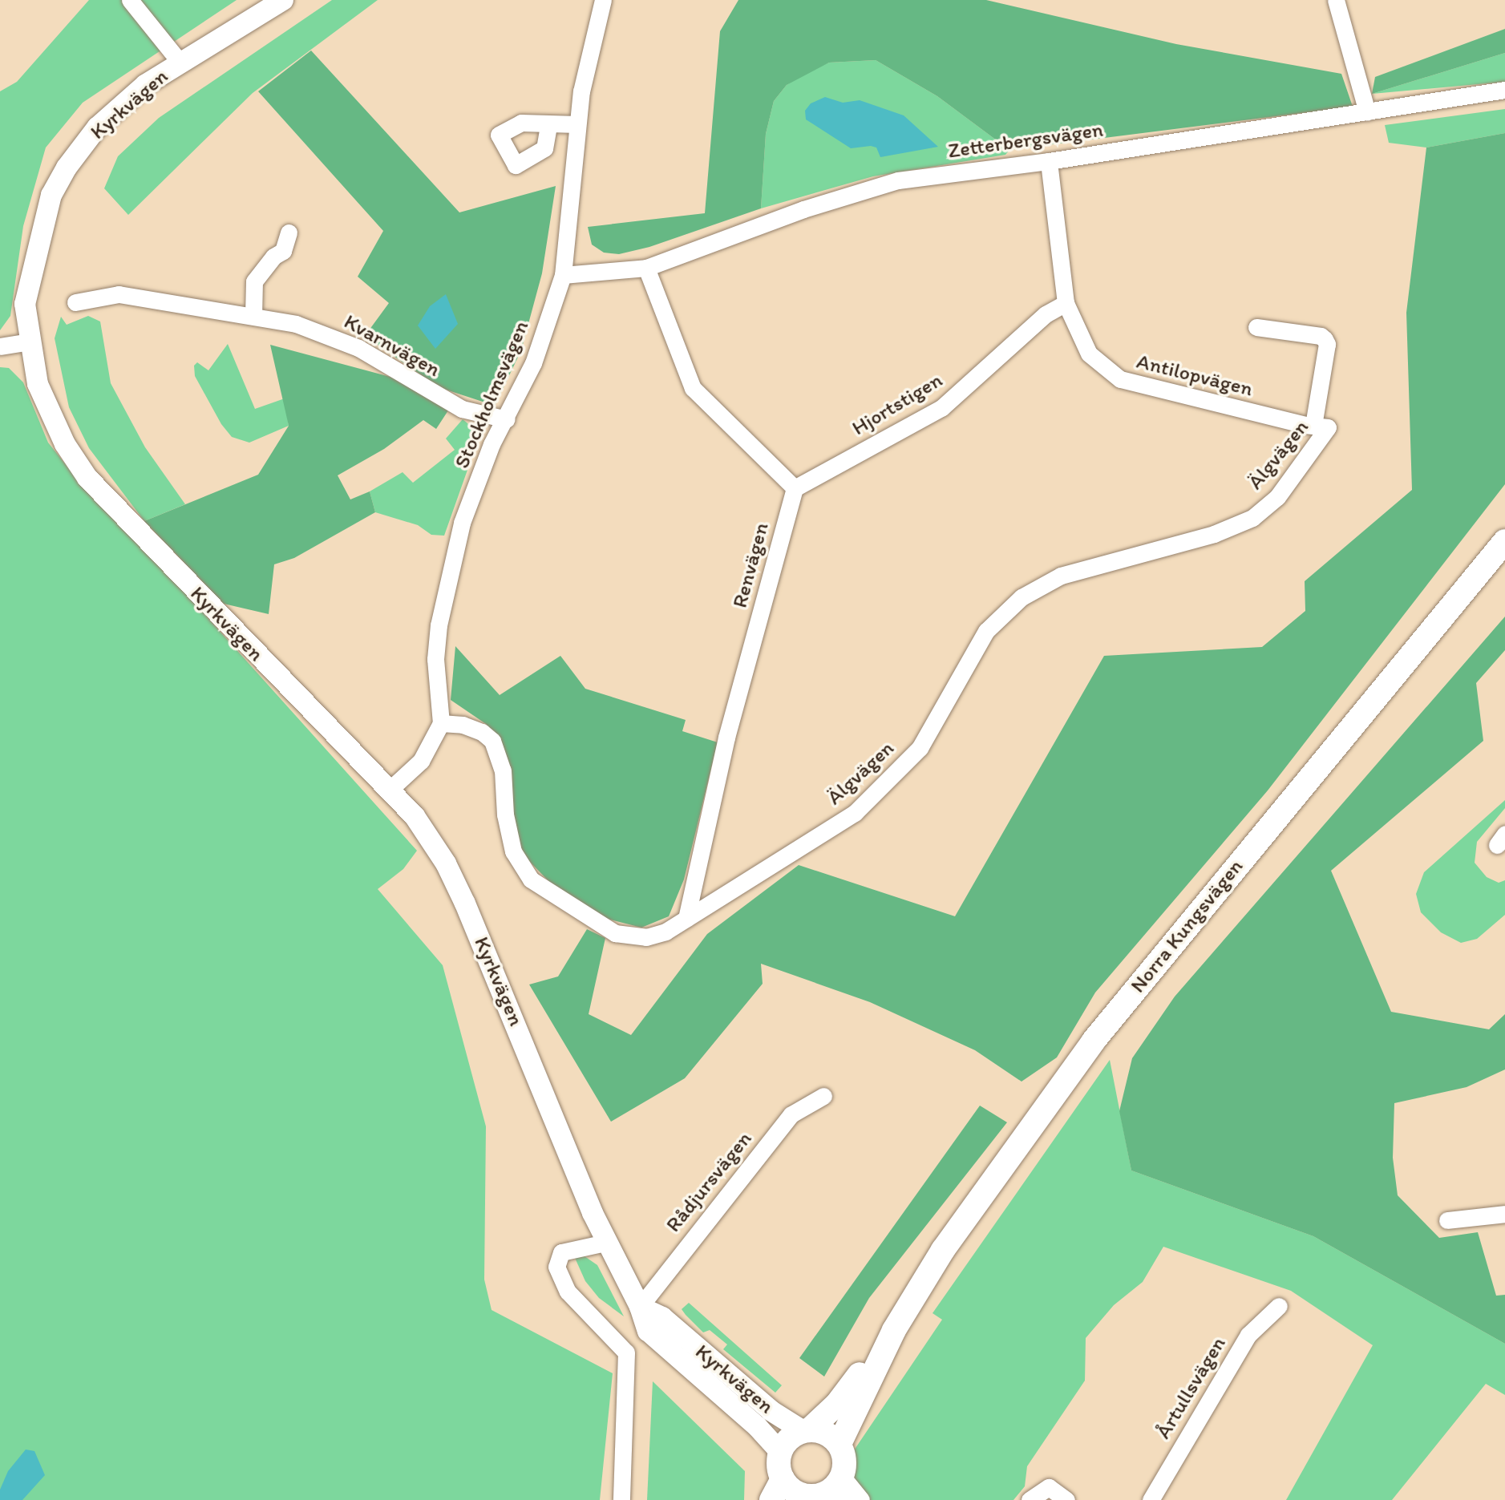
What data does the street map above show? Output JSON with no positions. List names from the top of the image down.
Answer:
{
  "streets": {
    "main road": ["Norra Kungsvägen"],
    "street": [
      "Kyrkvägen",
      "Zetterbergsvägen",
      "Kvarnvägen",
      "Antilopvägen",
      "Stockholmsvägen",
      "Hjortstigen",
      "Älgvägen",
      "Renvägen",
      "Rådjursvägen",
      "Årtullsvägen"
    ]
  },
  "crossings": [
    ["Kyrkvägen", "Norra Kungsvägen"],
    ["Kyrkvägen", "Rådjursvägen"],
    ["Zetterbergsvägen", "Antilopvägen"],
    ["Zetterbergsvägen", "Stockholmsvägen"],
    ["Kvarnvägen", "Stockholmsvägen"],
    ["Antilopvägen", "Hjortstigen"],
    ["Antilopvägen", "Älgvägen"],
    ["Stockholmsvägen", "Älgvägen"],
    ["Hjortstigen", "Renvägen"],
    ["Älgvägen", "Renvägen"]
  ]
}
